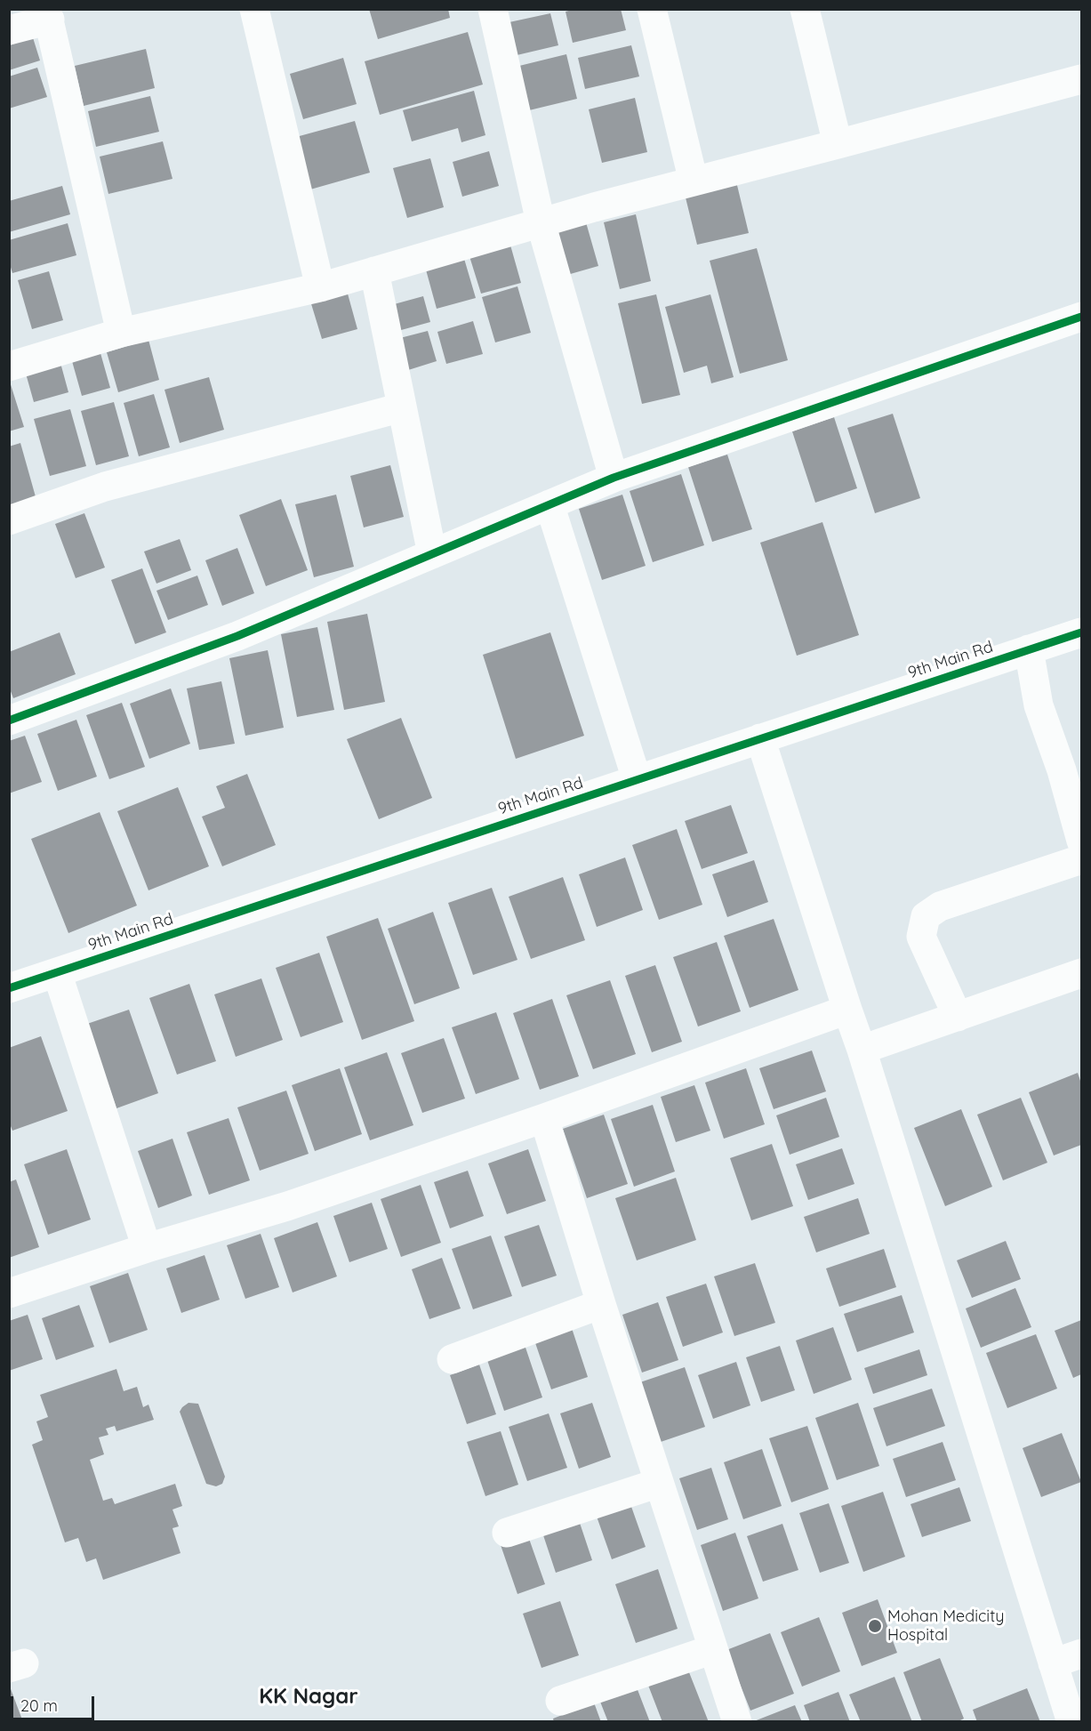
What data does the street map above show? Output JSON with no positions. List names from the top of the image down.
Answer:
{
  "streets": {
    "street": ["9th Main Rd"]
  },
  "districts": ["KK Nagar"],
  "places": ["Mohan Medicity Hospital"],
  "scale_bar": "20 m"
}
